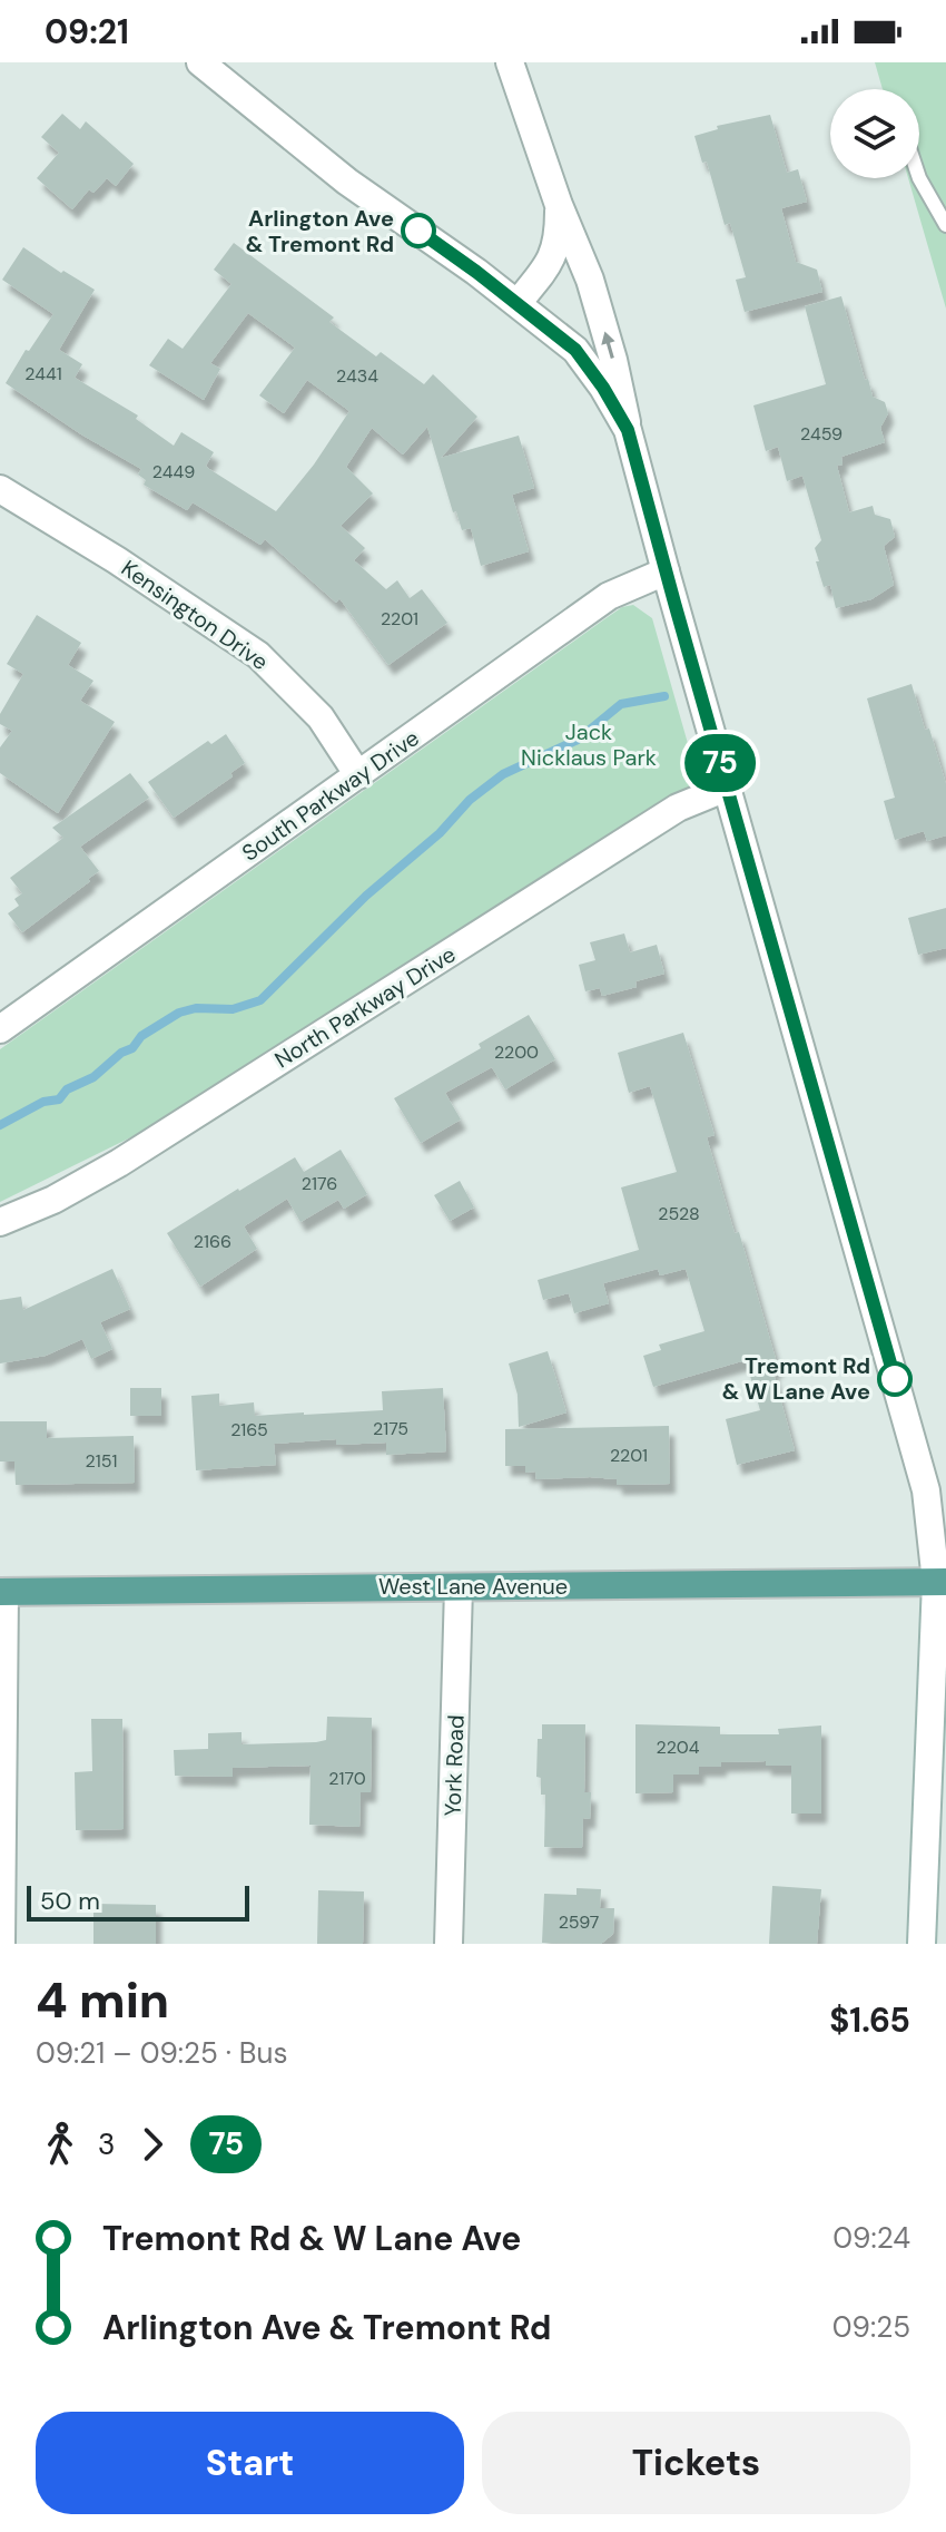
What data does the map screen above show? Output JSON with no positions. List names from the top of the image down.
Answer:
{
  "streets": {
    "main road": ["West Lane Avenue"],
    "street": [
      "Kensington Drive",
      "South Parkway Drive",
      "North Parkway Drive",
      "York Road"
    ]
  },
  "crossings": [
    ["Kensington Drive", "South Parkway Drive"],
    ["West Lane Avenue", "York Road"]
  ],
  "parks": ["Jack Nicklaus Park"],
  "places": ["Arlington Ave & Tremont Rd", "Tremont Rd & W Lane Ave"],
  "lines": ["bus line 75"],
  "house_numbers": [
    "2441",
    "2434",
    "2459",
    "2449",
    "2201",
    "2200",
    "2176",
    "2528",
    "2166",
    "2175",
    "2165",
    "2201",
    "2151",
    "2204",
    "2170",
    "2597"
  ],
  "scale_bar": "50 m",
  "page": {
    "status": "09:21",
    "on_map": "75",
    "scale": "50 m",
    "heading": ["4 min", "09:21 – 09:25 · Bus", "$1.65"],
    "legs": ["3", "75"],
    "list": [
      {
        "name": "Tremont Rd & W Lane Ave",
        "value": "09:24"
      },
      {
        "name": "Arlington Ave & Tremont Rd",
        "value": "09:25"
      }
    ],
    "buttons": ["Start", "Tickets"]
  }
}
